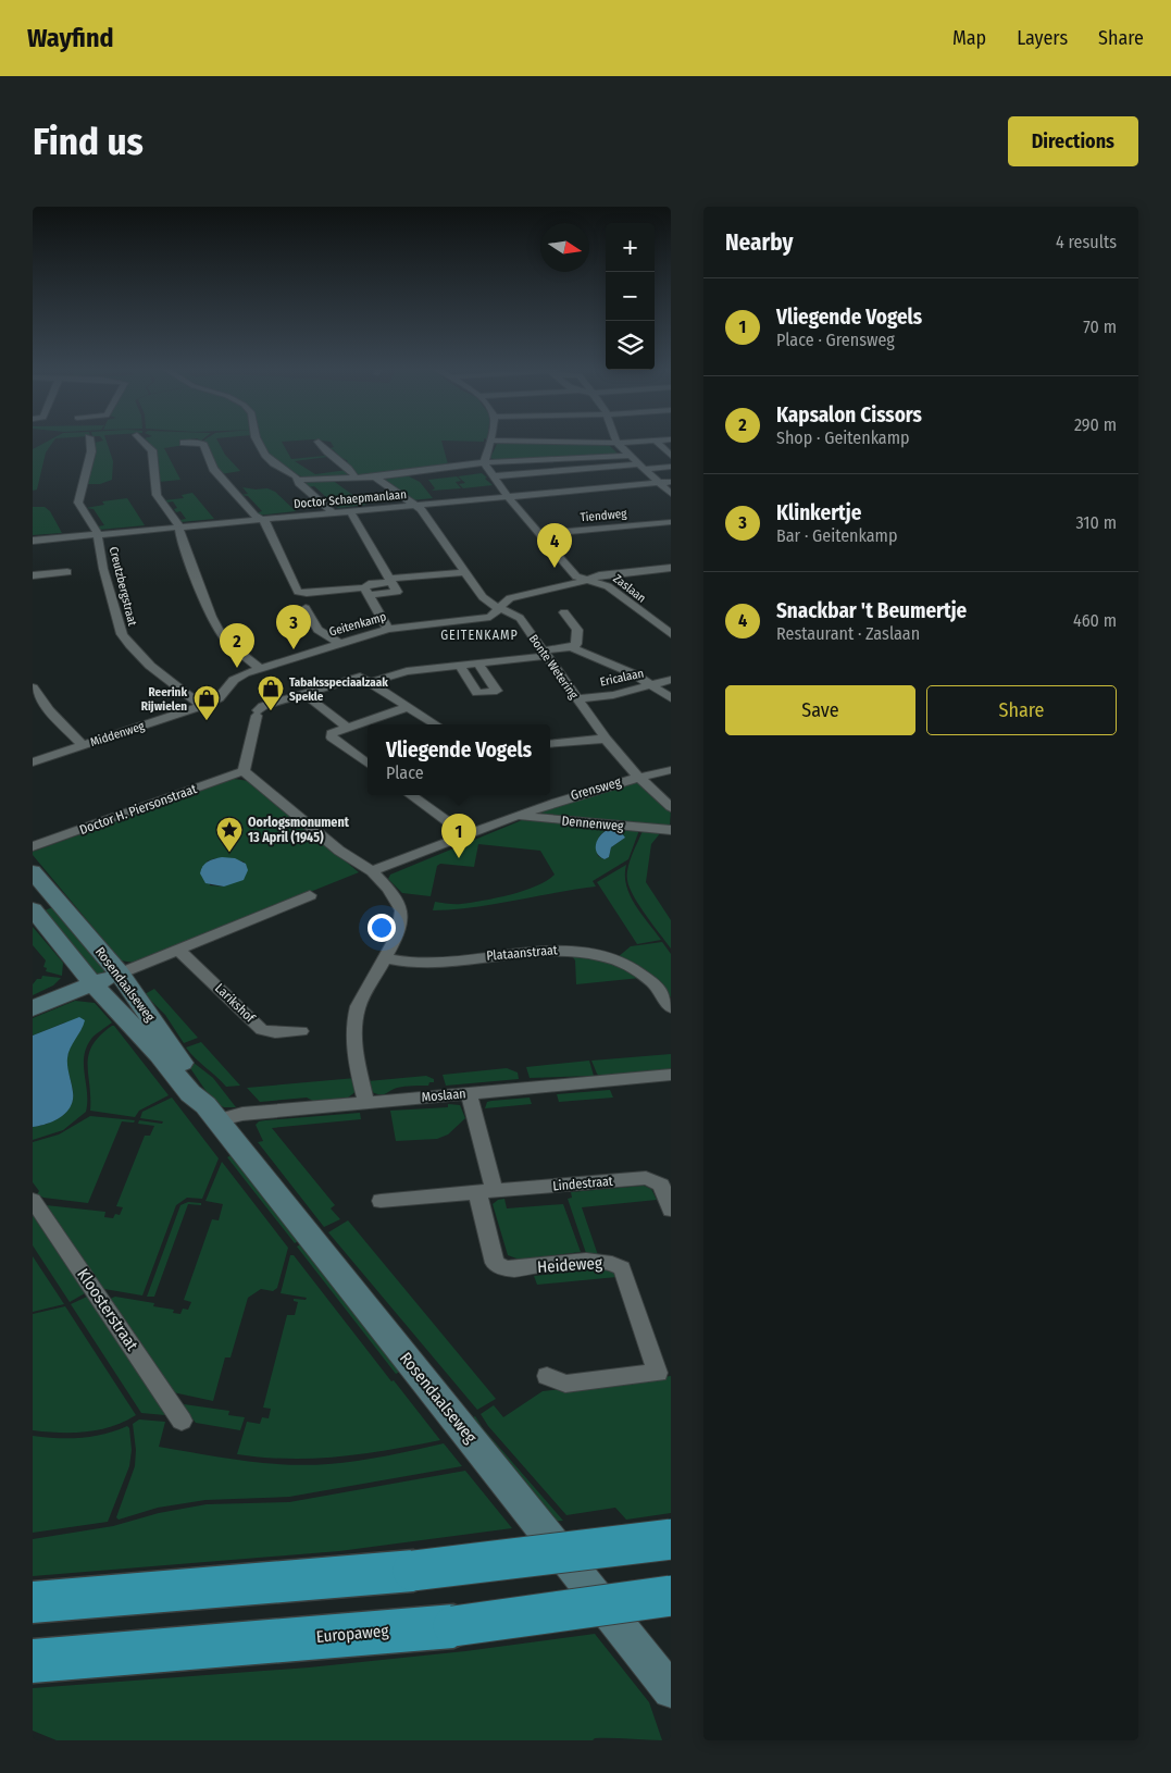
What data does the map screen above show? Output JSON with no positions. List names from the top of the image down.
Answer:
{
  "streets": {
    "highway": ["Europaweg"],
    "street": [
      "Doctor Schaepmanlaan",
      "Tiendweg",
      "Creutzbergstraat",
      "Zaslaan",
      "Geitenkamp",
      "Bonte Wetering",
      "Ericalaan",
      "Middenweg",
      "Grensweg",
      "Doctor H. Piersonstraat",
      "Dennenweg",
      "Plataanstraat",
      "Rosendaalseweg",
      "Larikshof",
      "Moslaan",
      "Lindestraat",
      "Heideweg",
      "Kloosterstraat"
    ]
  },
  "crossings": [
    ["Doctor Schaepmanlaan", "Creutzbergstraat"],
    ["Doctor Schaepmanlaan", "Zaslaan"],
    ["Doctor Schaepmanlaan", "Bonte Wetering"],
    ["Tiendweg", "Zaslaan"],
    ["Creutzbergstraat", "Geitenkamp"],
    ["Creutzbergstraat", "Middenweg"],
    ["Zaslaan", "Geitenkamp"],
    ["Geitenkamp", "Bonte Wetering"],
    ["Geitenkamp", "Middenweg"],
    ["Bonte Wetering", "Ericalaan"],
    ["Bonte Wetering", "Grensweg"],
    ["Grensweg", "Dennenweg"],
    ["Rosendaalseweg", "Moslaan"],
    ["Moslaan", "Heideweg"],
    ["Lindestraat", "Heideweg"]
  ],
  "districts": ["GEITENKAMP"],
  "places": {
    "shop": ["Tabaksspeciaalzaak Spekle", "Reerink Rijwielen"],
    "place": ["Oorlogsmonument 13 April (1945)"]
  },
  "north": "right",
  "page": {
    "header": "Wayfind",
    "nav": ["Map", "Layers", "Share"],
    "buttons": [
      "Directions",
      ["Save", "Share"]
    ],
    "title": "Find us",
    "heading": ["Nearby", "4 results"],
    "map_buttons": ["+", "−"],
    "list": [
      {
        "mark": "1",
        "name": "Vliegende Vogels",
        "note": "Place · Grensweg",
        "value": "70 m"
      },
      {
        "mark": "2",
        "name": "Kapsalon Cissors",
        "note": "Shop · Geitenkamp",
        "value": "290 m"
      },
      {
        "mark": "3",
        "name": "Klinkertje",
        "note": "Bar · Geitenkamp",
        "value": "310 m"
      },
      {
        "mark": "4",
        "name": "Snackbar 't Beumertje",
        "note": "Restaurant · Zaslaan",
        "value": "460 m"
      }
    ],
    "pins": [
      "4",
      "3",
      "2",
      "1"
    ],
    "popup": ["Vliegende Vogels", "Place"]
  }
}
